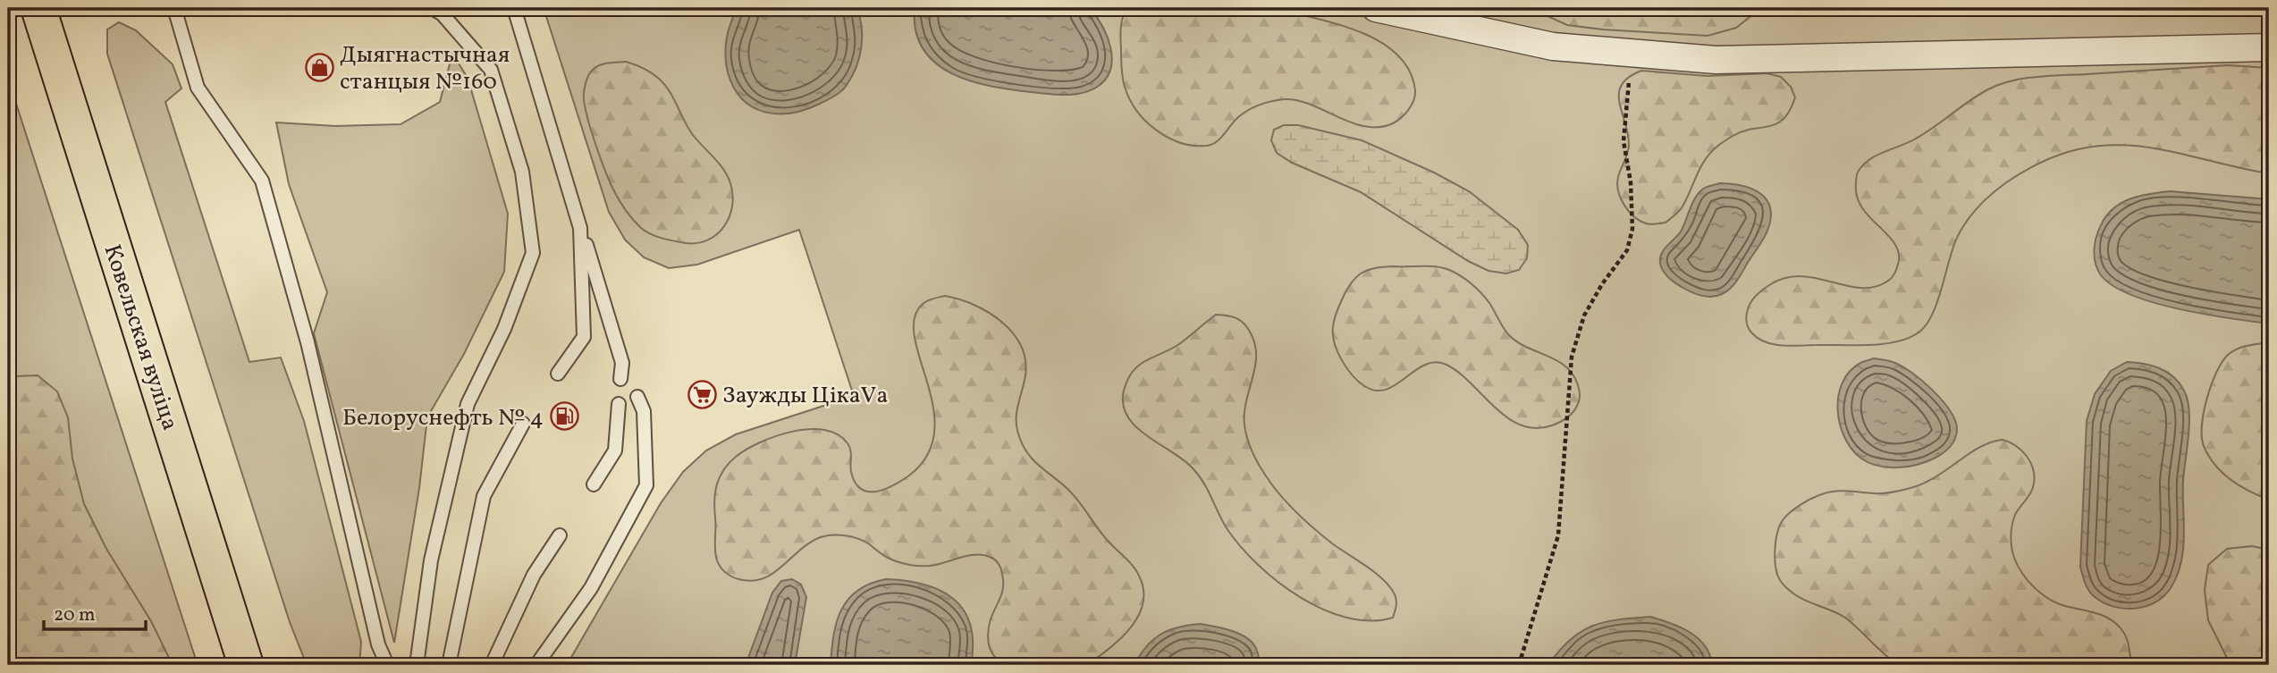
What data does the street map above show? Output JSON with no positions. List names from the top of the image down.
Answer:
{
  "streets": {
    "highway": ["Ковельская вуліца"]
  },
  "places": {
    "shop": ["Дыягнастычная станцыя №160"],
    "supermarket": ["Заужды ЦікаVа"],
    "fuel station": ["Белоруснефть № 4"]
  },
  "scale_bar": "20 m"
}
